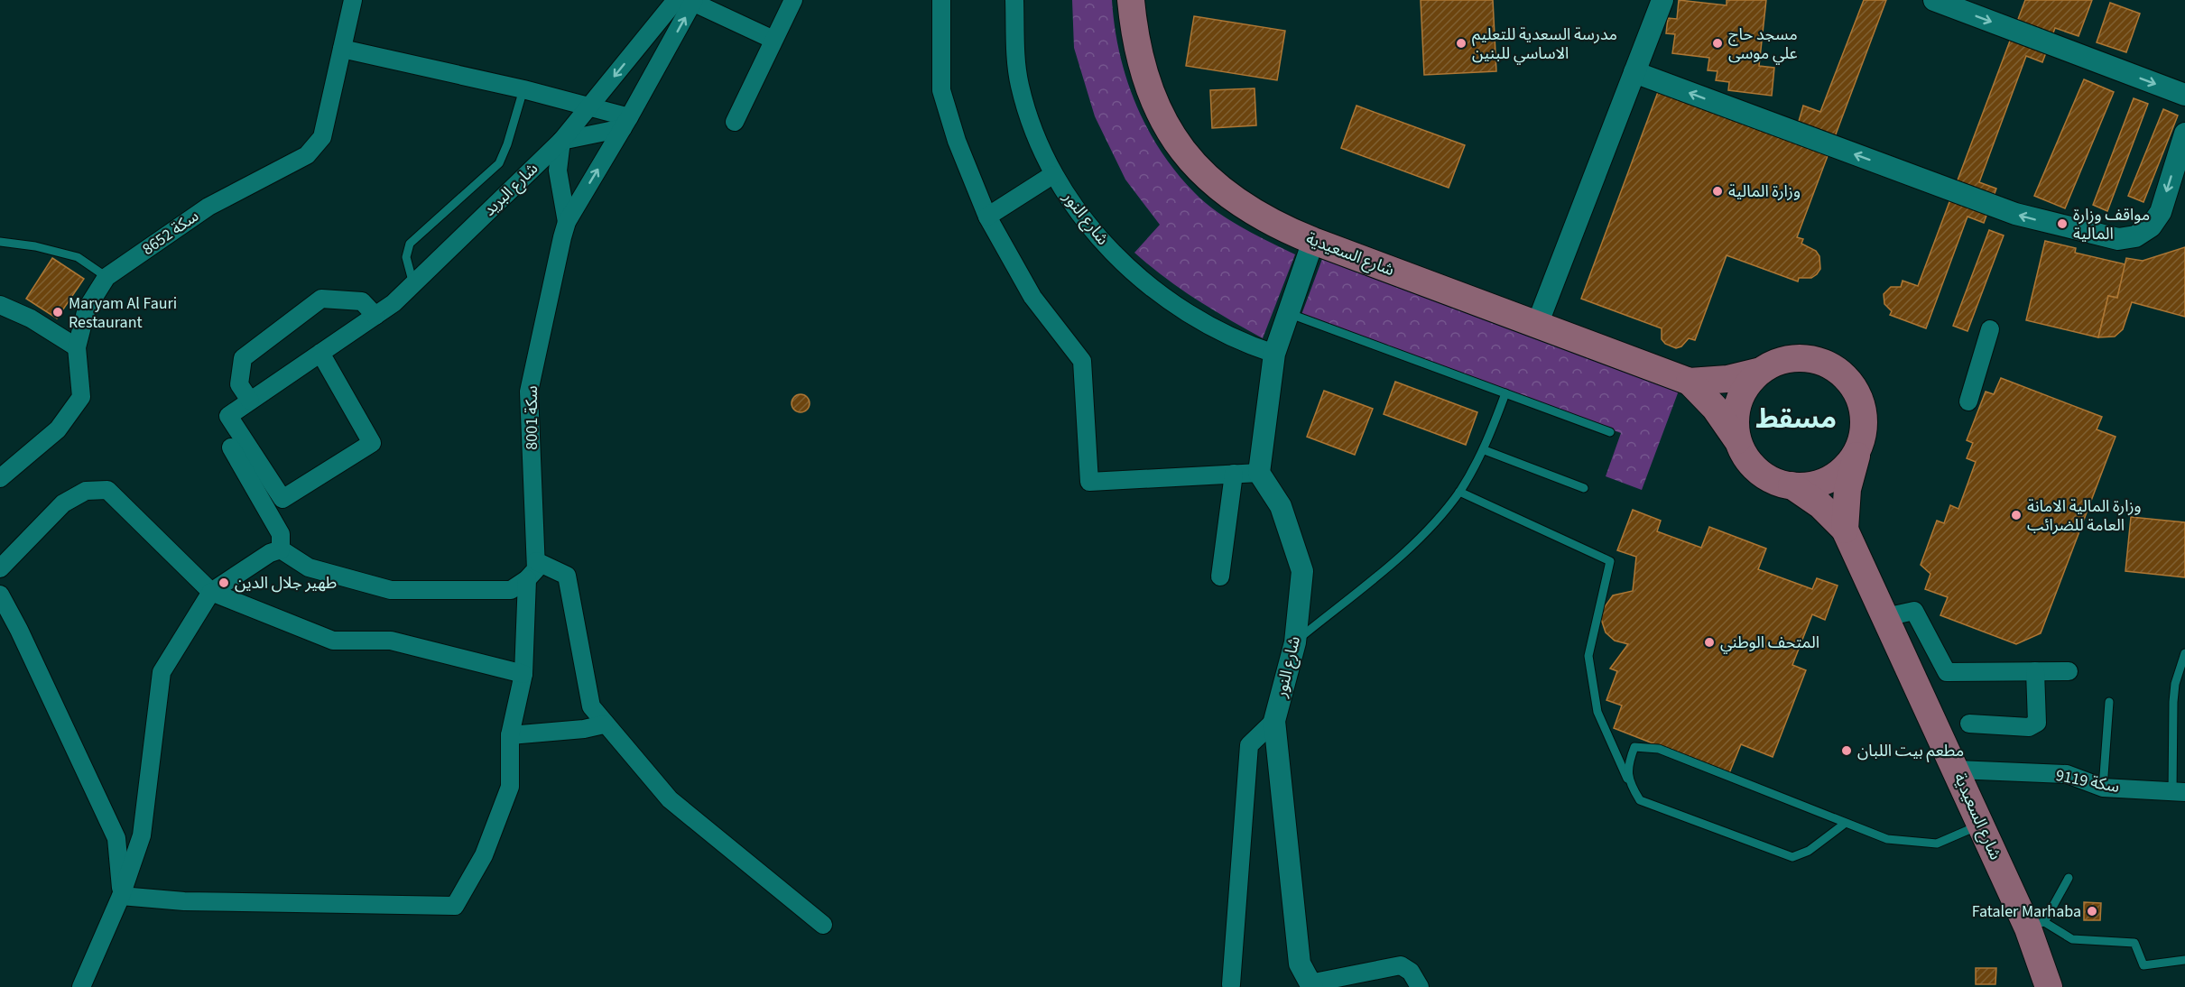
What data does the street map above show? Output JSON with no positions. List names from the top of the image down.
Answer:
{
  "streets": {
    "main road": ["شارع السعيدية"],
    "street": [
      "شارع البريد",
      "شارع النور",
      "سكة 8652",
      "سكة 8001",
      "سكة 9119"
    ]
  },
  "crossings": [
    ["شارع السعيدية", "سكة 9119"]
  ],
  "districts": ["مسقط"],
  "places": [
    "مدرسة السعدية للتعليم الاساسي للبنين",
    "مسجد حاج علي موسى",
    "وزارة المالية",
    "َمواقف وزارة المالية",
    "Maryam Al Fauri Restaurant",
    "وزارة المالية الامانة العامة للضرائب",
    "طهير جلال الدين",
    "المتحف الوطني",
    "مطعم بيت اللبان",
    "Fataler Marhaba"
  ]
}
